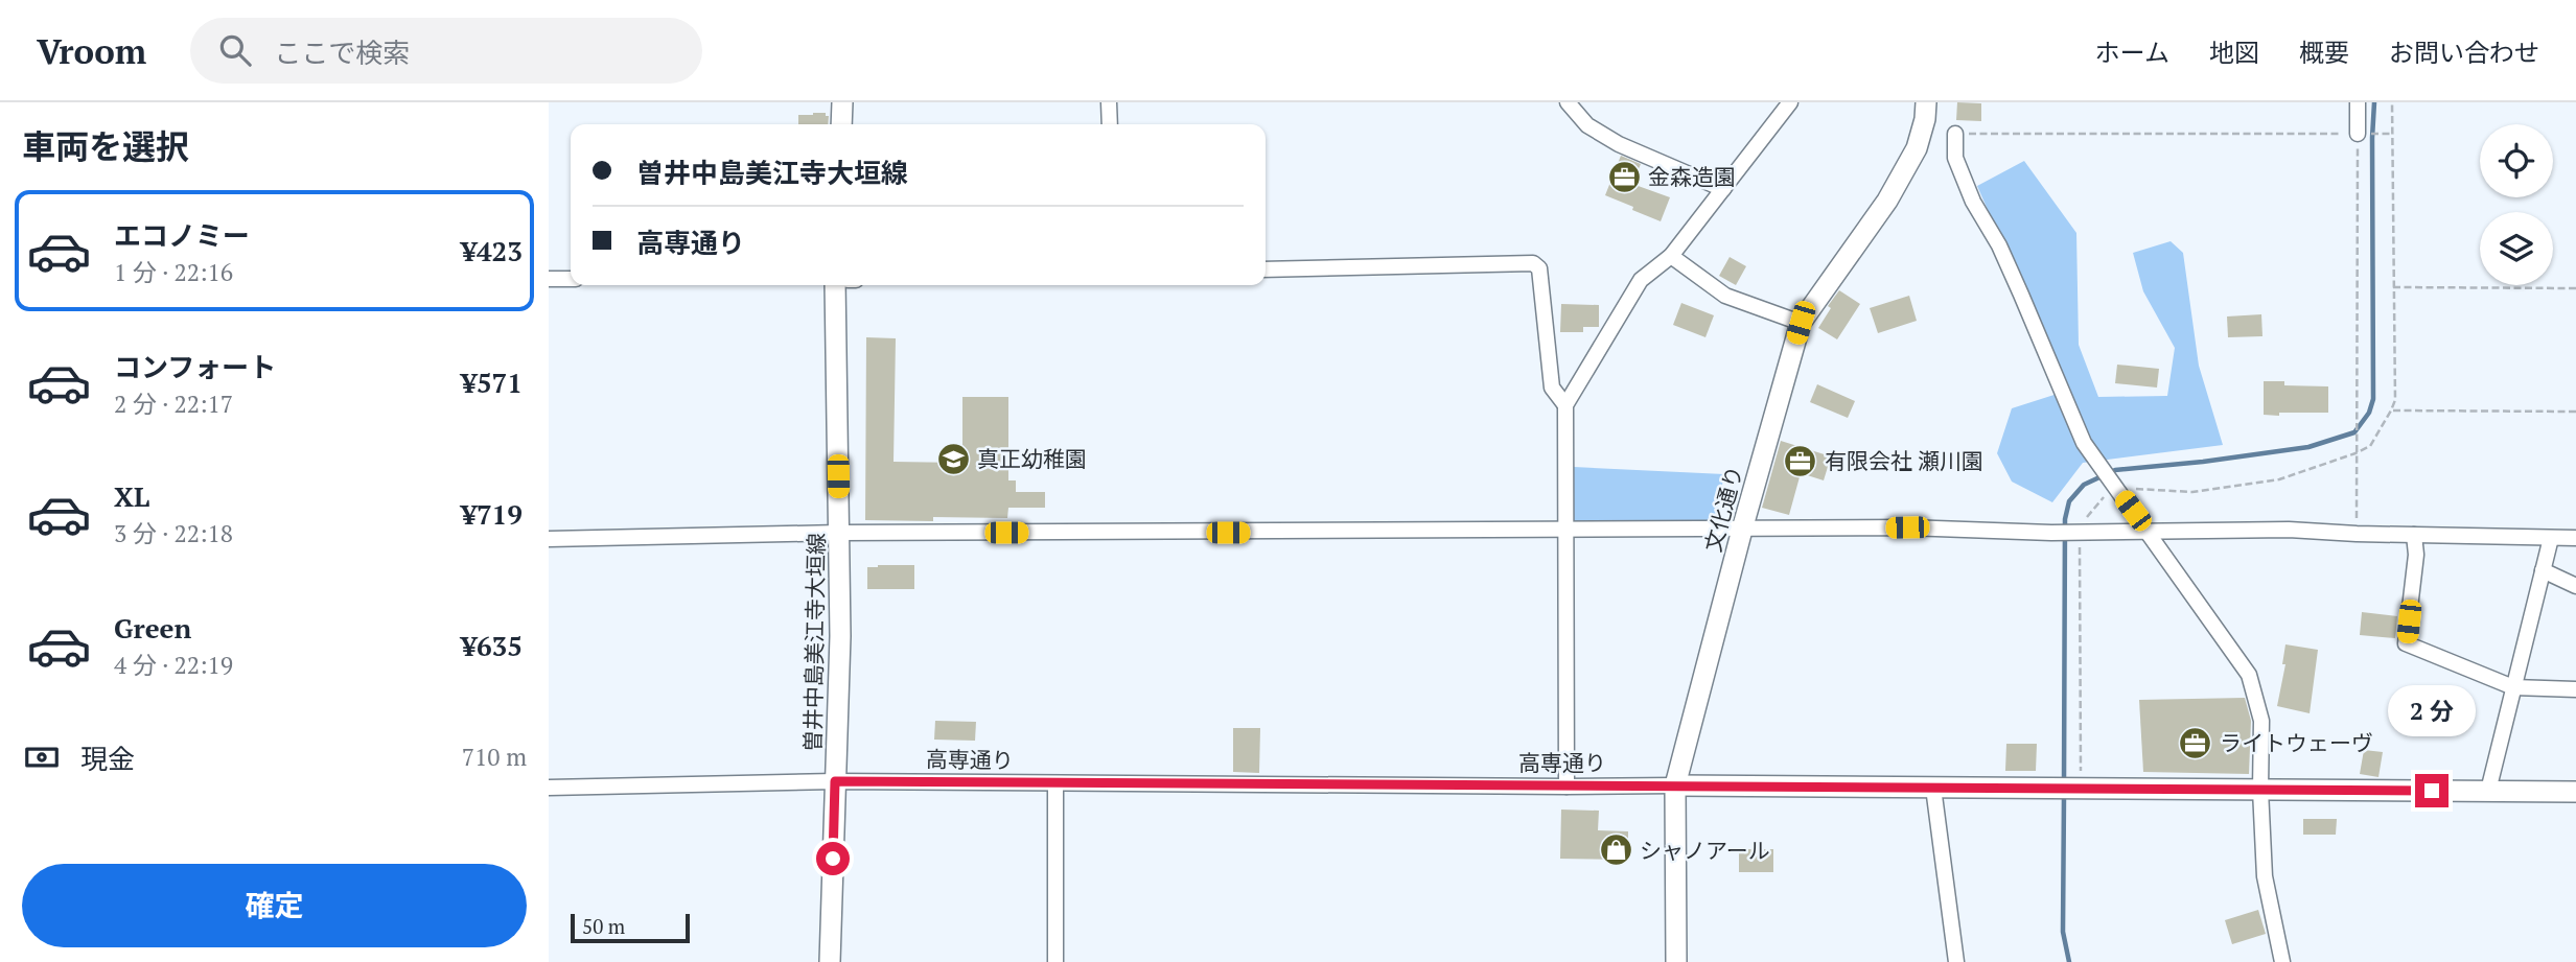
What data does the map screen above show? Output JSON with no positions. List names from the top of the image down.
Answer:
{
  "streets": {
    "street": ["文化通り", "曽井中島美江寺大垣線", "高専通り"]
  },
  "crossings": [
    ["文化通り", "高専通り"],
    ["曽井中島美江寺大垣線", "高専通り"]
  ],
  "places": {
    "office": ["金森造園", "有限会社 瀬川園", "ライトウェーヴ"],
    "school or university": ["真正幼稚園"],
    "shop": ["シャノアール"]
  },
  "scale_bar": "50 m",
  "page": {
    "header": "Vroom",
    "search": "ここで検索",
    "nav": [
      "ホーム",
      "地図",
      "概要",
      "お問い合わせ"
    ],
    "heading": "車両を選択",
    "banner": ["曽井中島美江寺大垣線", "高専通り"],
    "list": [
      {
        "name": "エコノミー",
        "note": "1 分 · 22:16",
        "value": "¥423"
      },
      {
        "name": "コンフォート",
        "note": "2 分 · 22:17",
        "value": "¥571"
      },
      {
        "name": "XL",
        "note": "3 分 · 22:18",
        "value": "¥719"
      },
      {
        "name": "Green",
        "note": "4 分 · 22:19",
        "value": "¥635"
      }
    ],
    "bubble": "2 分",
    "pay": ["現金", "710 m"],
    "buttons": "確定",
    "scale": "50 m"
  }
}
